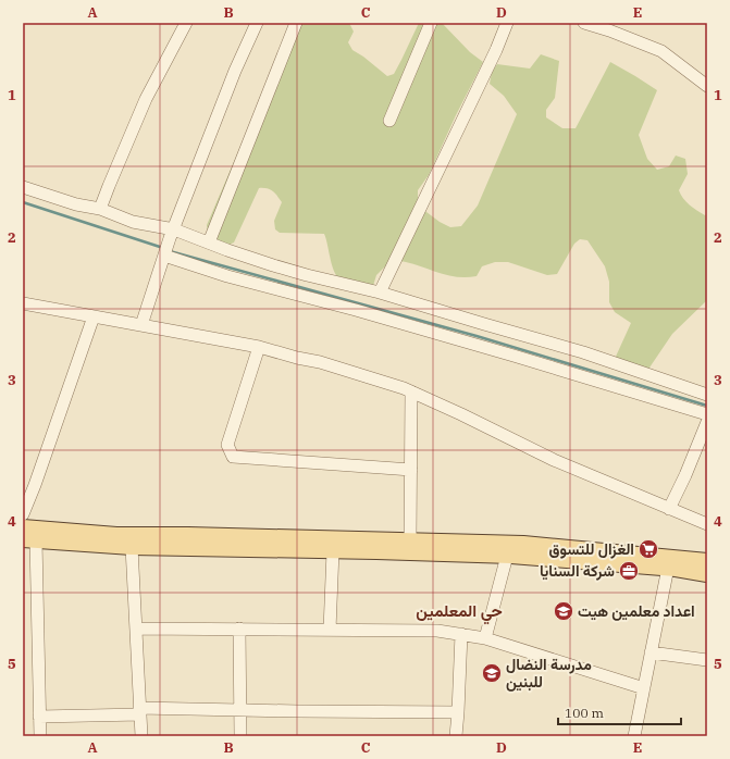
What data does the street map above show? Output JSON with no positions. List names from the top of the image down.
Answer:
{
  "districts": ["حي المعلمين"],
  "places": {
    "supermarket": ["الغزال للتسوق"],
    "office": ["شركة السنايا"],
    "school or university": ["اعداد معلمين هيت", "مدرسة النضال للبنين"]
  },
  "scale_bar": "100 m",
  "grid": {
    "columns": [
      "A",
      "B",
      "C",
      "D",
      "E"
    ],
    "rows": [
      "1",
      "2",
      "3",
      "4",
      "5"
    ]
  }
}
